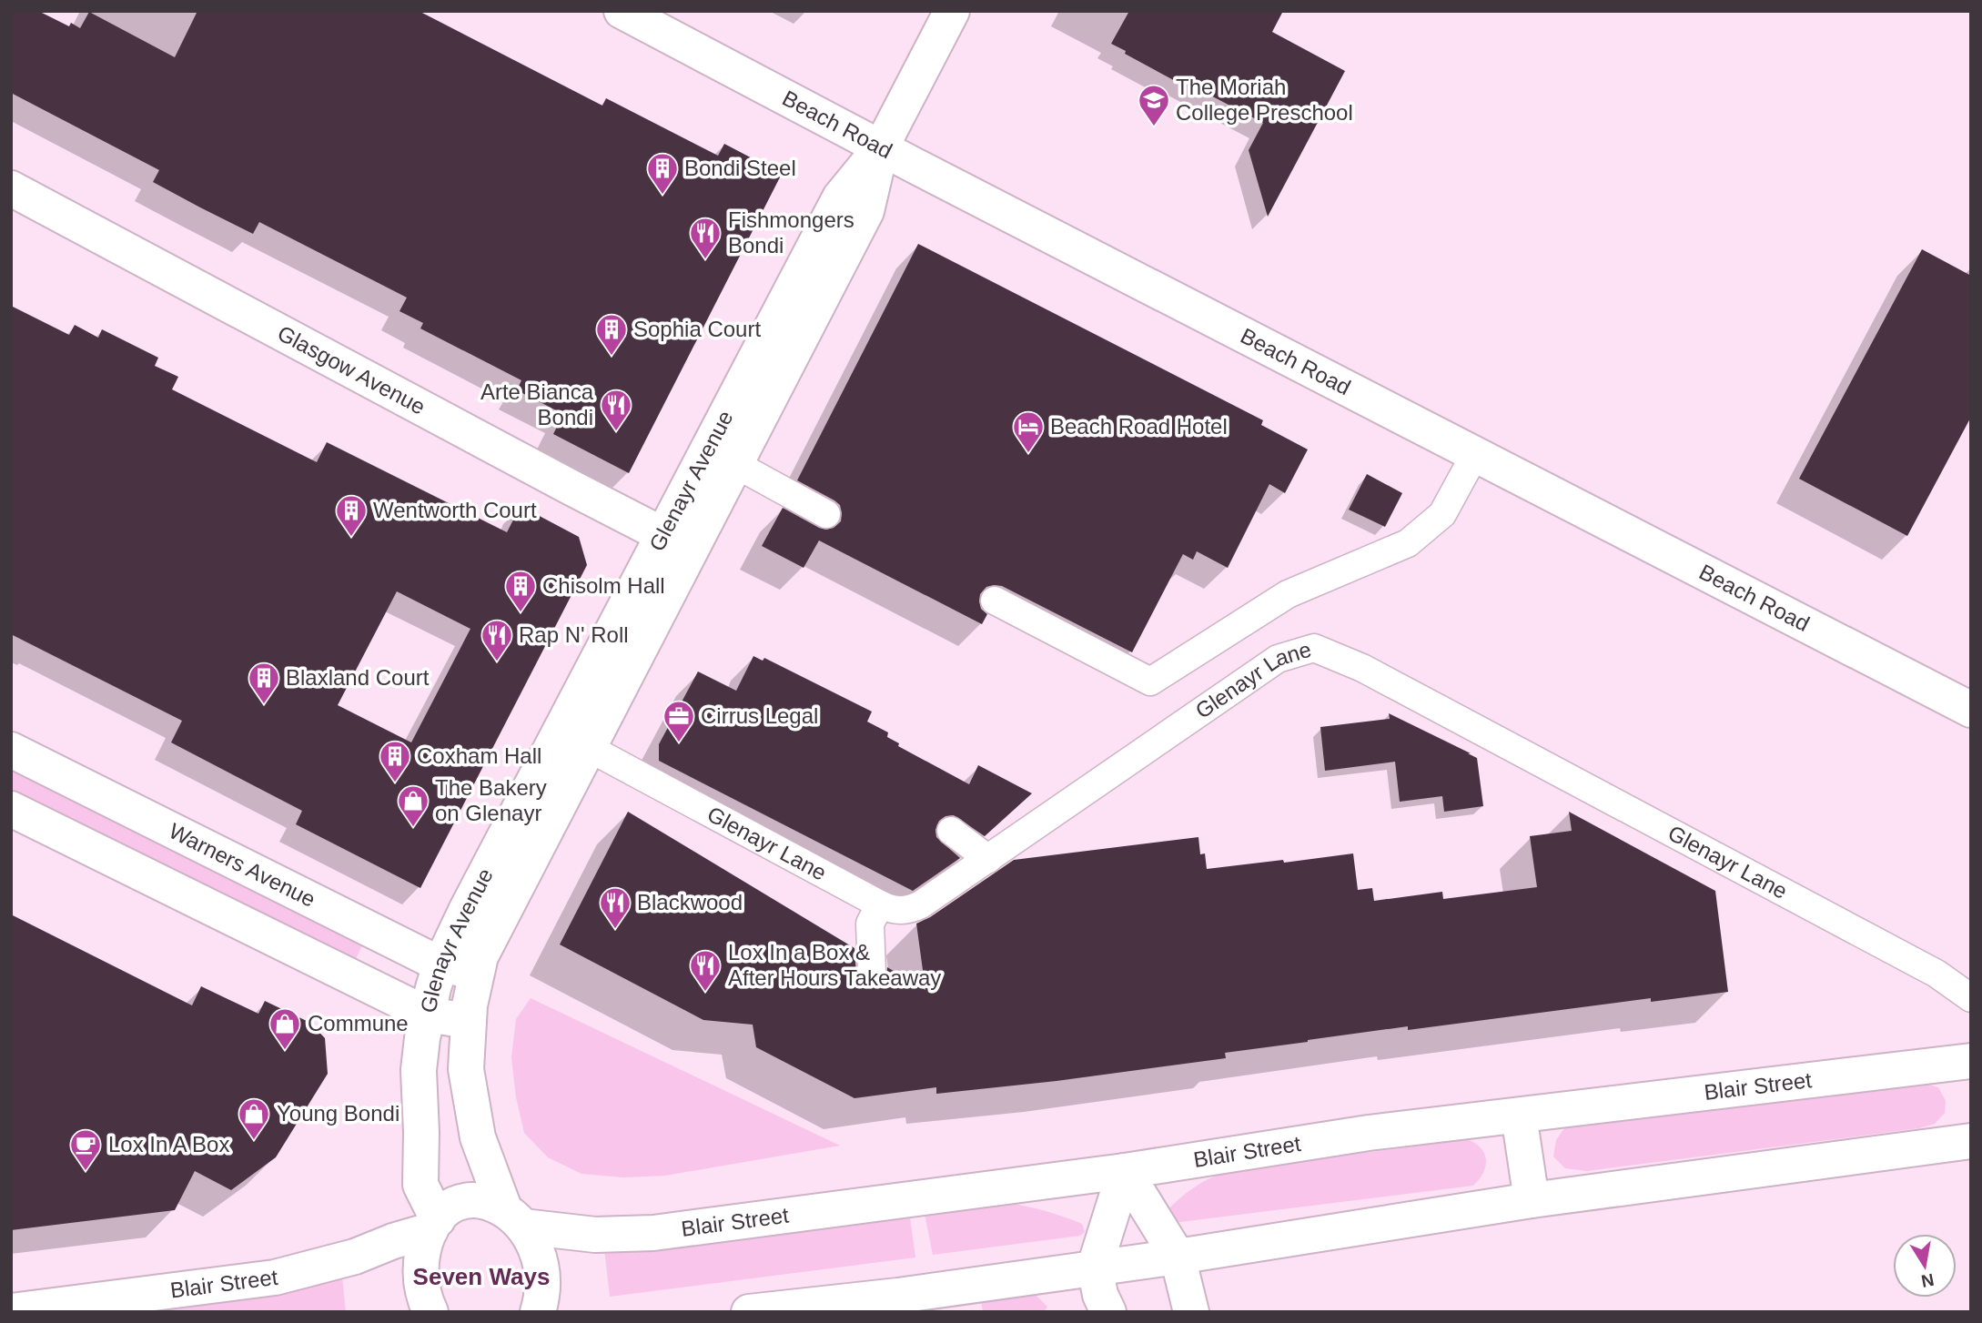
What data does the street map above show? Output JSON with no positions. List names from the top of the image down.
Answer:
{
  "streets": {
    "street": [
      "Beach Road",
      "Glasgow Avenue",
      "Glenayr Avenue",
      "Warners Avenue",
      "Blair Street"
    ],
    "lane": ["Glenayr Lane"]
  },
  "crossings": [
    ["Beach Road", "Glenayr Avenue"],
    ["Glasgow Avenue", "Glenayr Avenue"],
    ["Glenayr Avenue", "Glenayr Lane"],
    ["Glenayr Avenue", "Warners Avenue"],
    ["Glenayr Avenue", "Blair Street"]
  ],
  "districts": ["Seven Ways"],
  "places": {
    "school or university": ["The Moriah College Preschool"],
    "building": [
      "Bondi Steel",
      "Sophia Court",
      "Wentworth Court",
      "Chisolm Hall",
      "Blaxland Court",
      "Coxham Hall"
    ],
    "restaurant": [
      "Fishmongers Bondi",
      "Arte Bianca Bondi",
      "Rap N' Roll",
      "Blackwood",
      "Lox In a Box & After Hours Takeaway"
    ],
    "hotel": ["Beach Road Hotel"],
    "office": ["Cirrus Legal"],
    "shop": ["The Bakery on Glenayr", "Commune", "Young Bondi"],
    "cafe": ["Lox In A Box"]
  },
  "north": "bottom"
}
